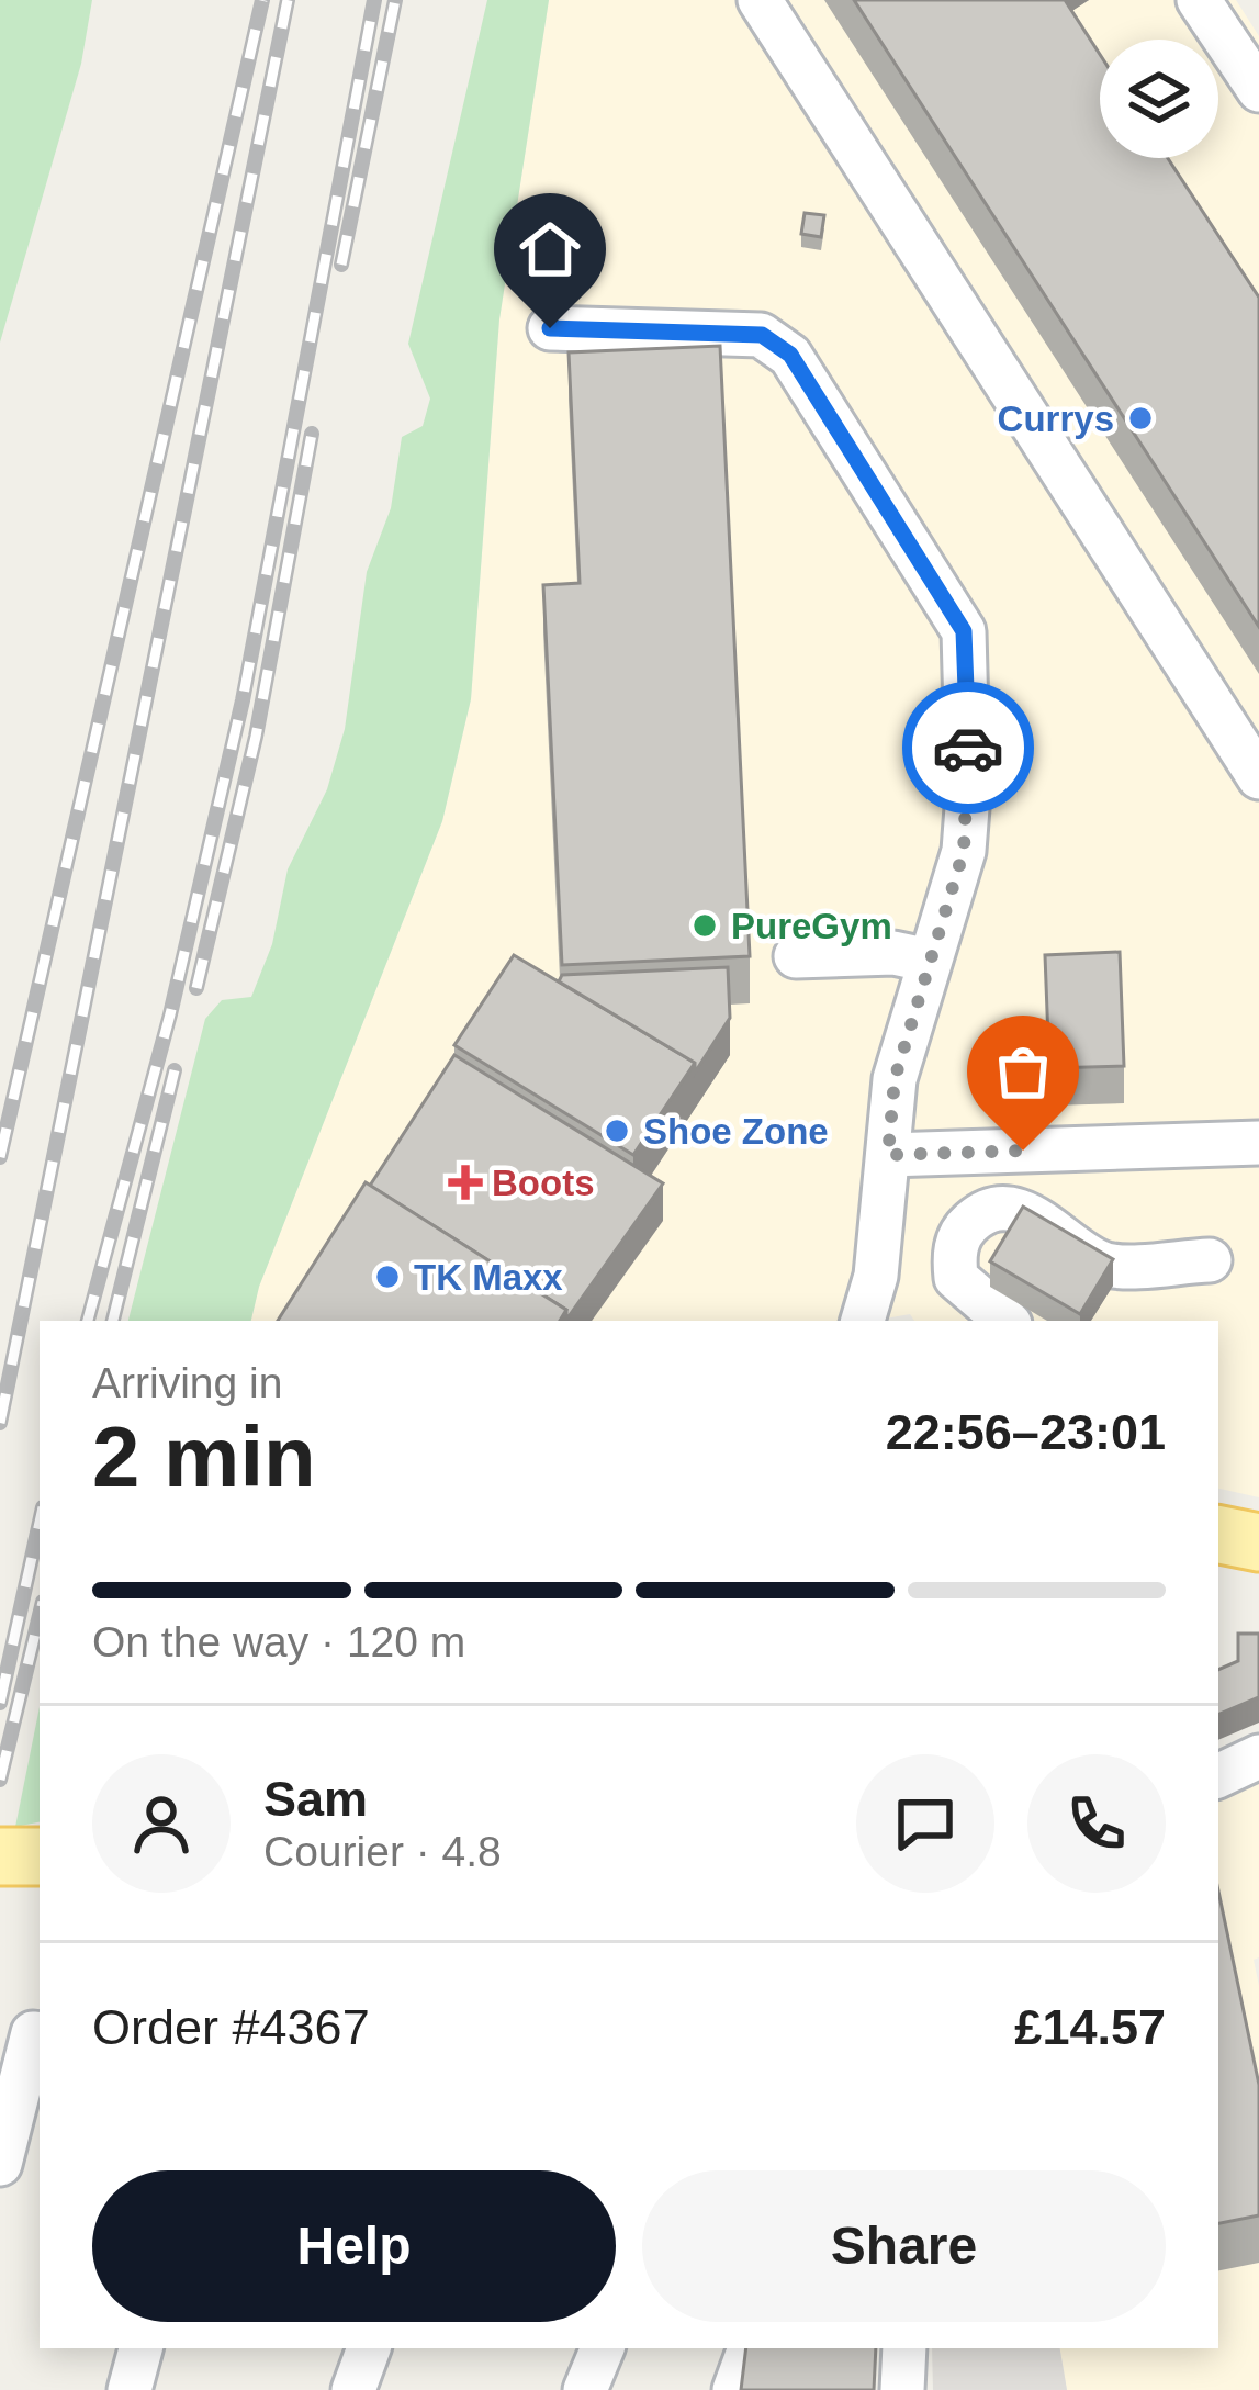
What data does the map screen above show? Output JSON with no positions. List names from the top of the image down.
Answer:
{
  "places": {
    "other": [
      "Currys",
      "PureGym",
      "Shoe Zone",
      "TK Maxx"
    ],
    "health": ["Boots"]
  },
  "page": {
    "heading": ["2 min", "Arriving in", "22:56–23:01"],
    "panel": [
      "Sam",
      "Courier · 4.8",
      "Order #4367",
      "£14.57"
    ],
    "bar": "On the way · 120 m",
    "buttons": ["Help", "Share"]
  }
}
